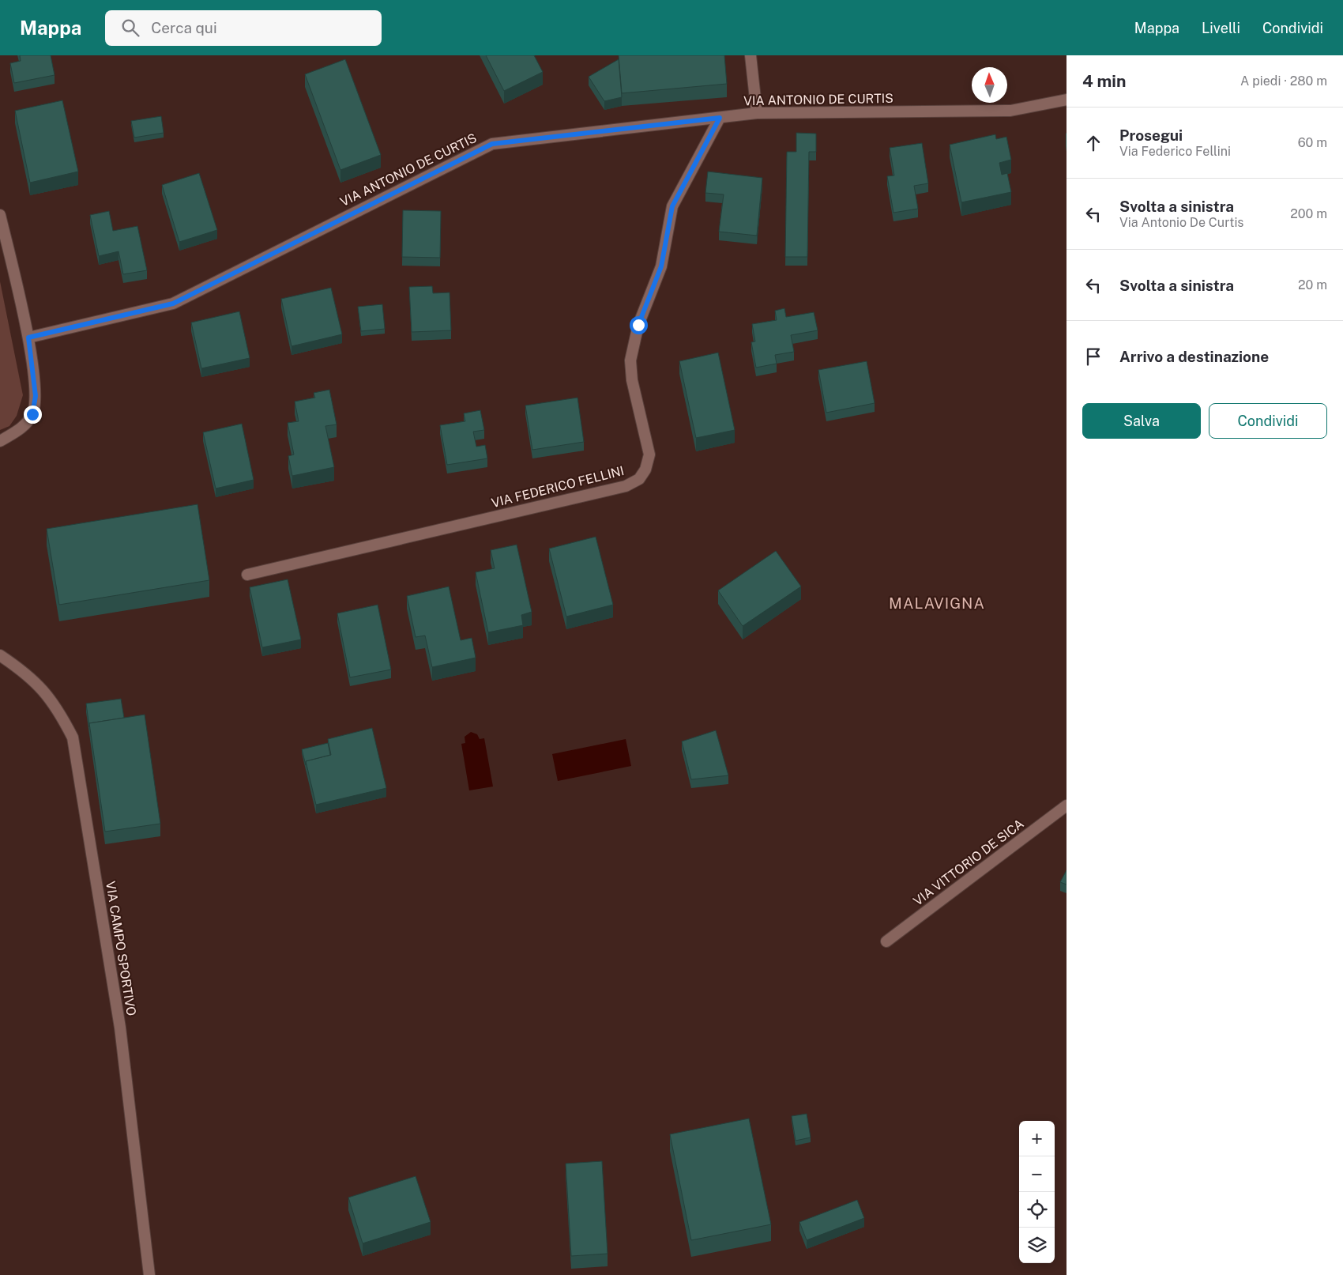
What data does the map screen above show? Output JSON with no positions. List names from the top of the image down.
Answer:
{
  "streets": {
    "street": [
      "VIA ANTONIO DE CURTIS",
      "VIA FEDERICO FELLINI",
      "VIA VITTORIO DE SICA",
      "VIA CAMPO SPORTIVO"
    ]
  },
  "crossings": [
    ["VIA ANTONIO DE CURTIS", "VIA FEDERICO FELLINI"]
  ],
  "districts": ["MALAVIGNA"],
  "north": "top",
  "page": {
    "header": "Mappa",
    "search": "Cerca qui",
    "nav": ["Mappa", "Livelli", "Condividi"],
    "heading": ["4 min", "A piedi · 280 m"],
    "list": [
      ["Prosegui", "Via Federico Fellini", "60 m"],
      ["Svolta a sinistra", "Via Antonio De Curtis", "200 m"],
      ["Svolta a sinistra", "20 m"],
      "Arrivo a destinazione"
    ],
    "buttons": ["Salva", "Condividi"],
    "map_buttons": ["+", "−"]
  }
}
